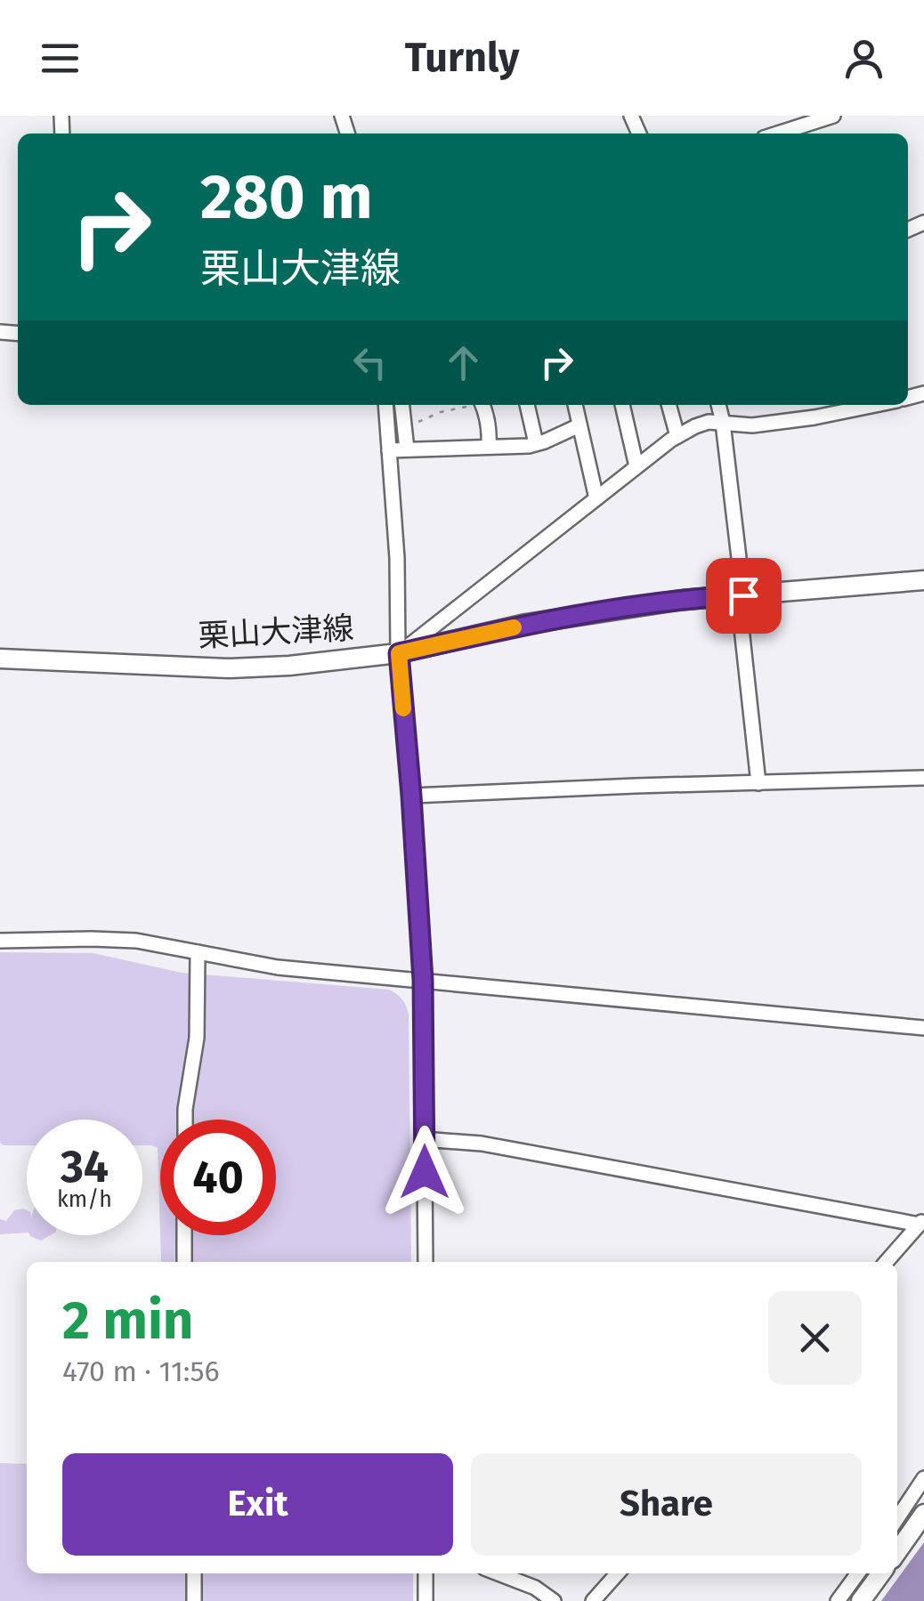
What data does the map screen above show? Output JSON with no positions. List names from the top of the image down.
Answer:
{
  "streets": {
    "main road": ["栗山大津線"]
  },
  "page": {
    "header": "Turnly",
    "turn": ["280 m", "栗山大津線"],
    "speed": "34 km/h",
    "limit": "40",
    "heading": ["2 min", "470 m · 11:56"],
    "buttons": ["Exit", "Share"]
  }
}
